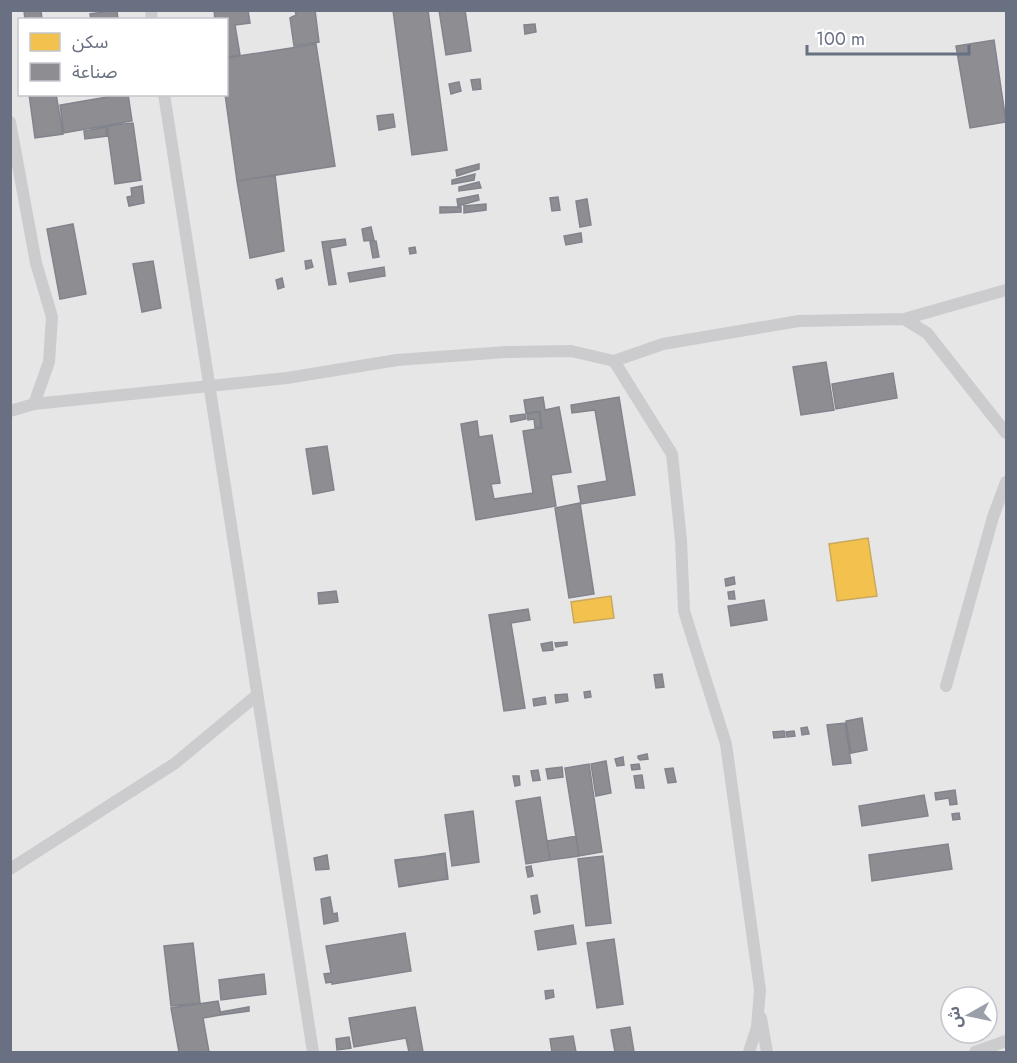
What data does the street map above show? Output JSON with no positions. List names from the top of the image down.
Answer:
{
  "legend": ["سكن", "صناعة"],
  "scale_bar": "100 m",
  "north": "left"
}
